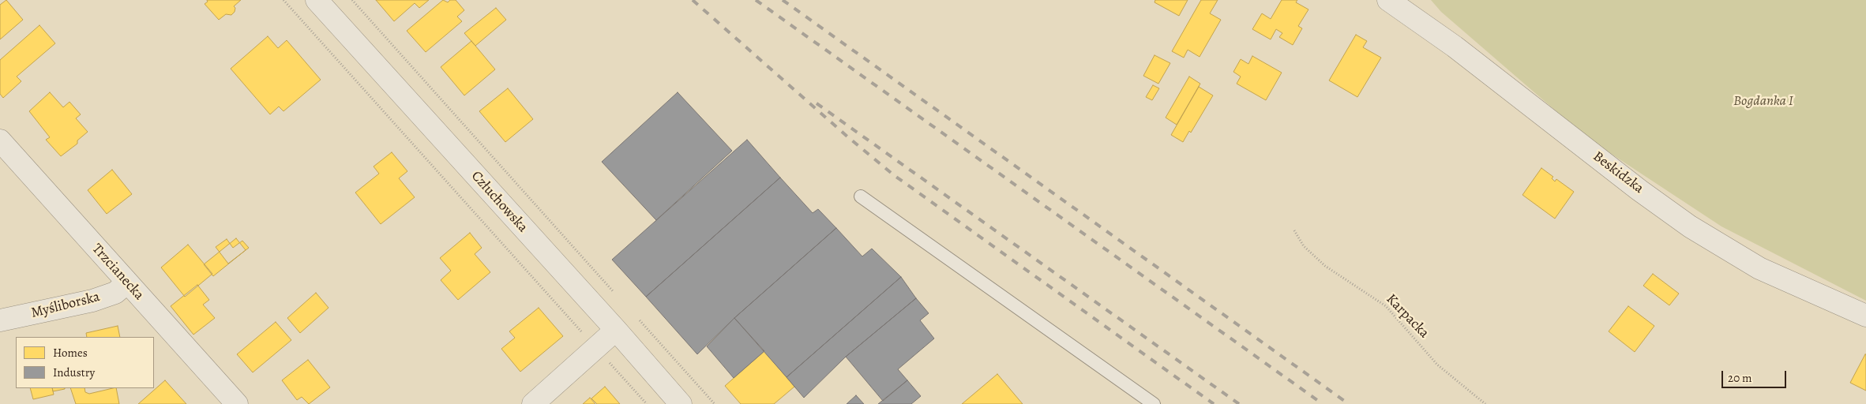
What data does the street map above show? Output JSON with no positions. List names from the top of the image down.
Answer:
{
  "streets": {
    "street": [
      "Beskidzka",
      "Człuchowska",
      "Trzcianecka",
      "Myśliborska"
    ],
    "path": ["Karpacka"]
  },
  "crossings": [
    ["Trzcianecka", "Myśliborska"]
  ],
  "parks": ["Bogdanka I"],
  "legend": ["Homes", "Industry"],
  "scale_bar": "20 m"
}
